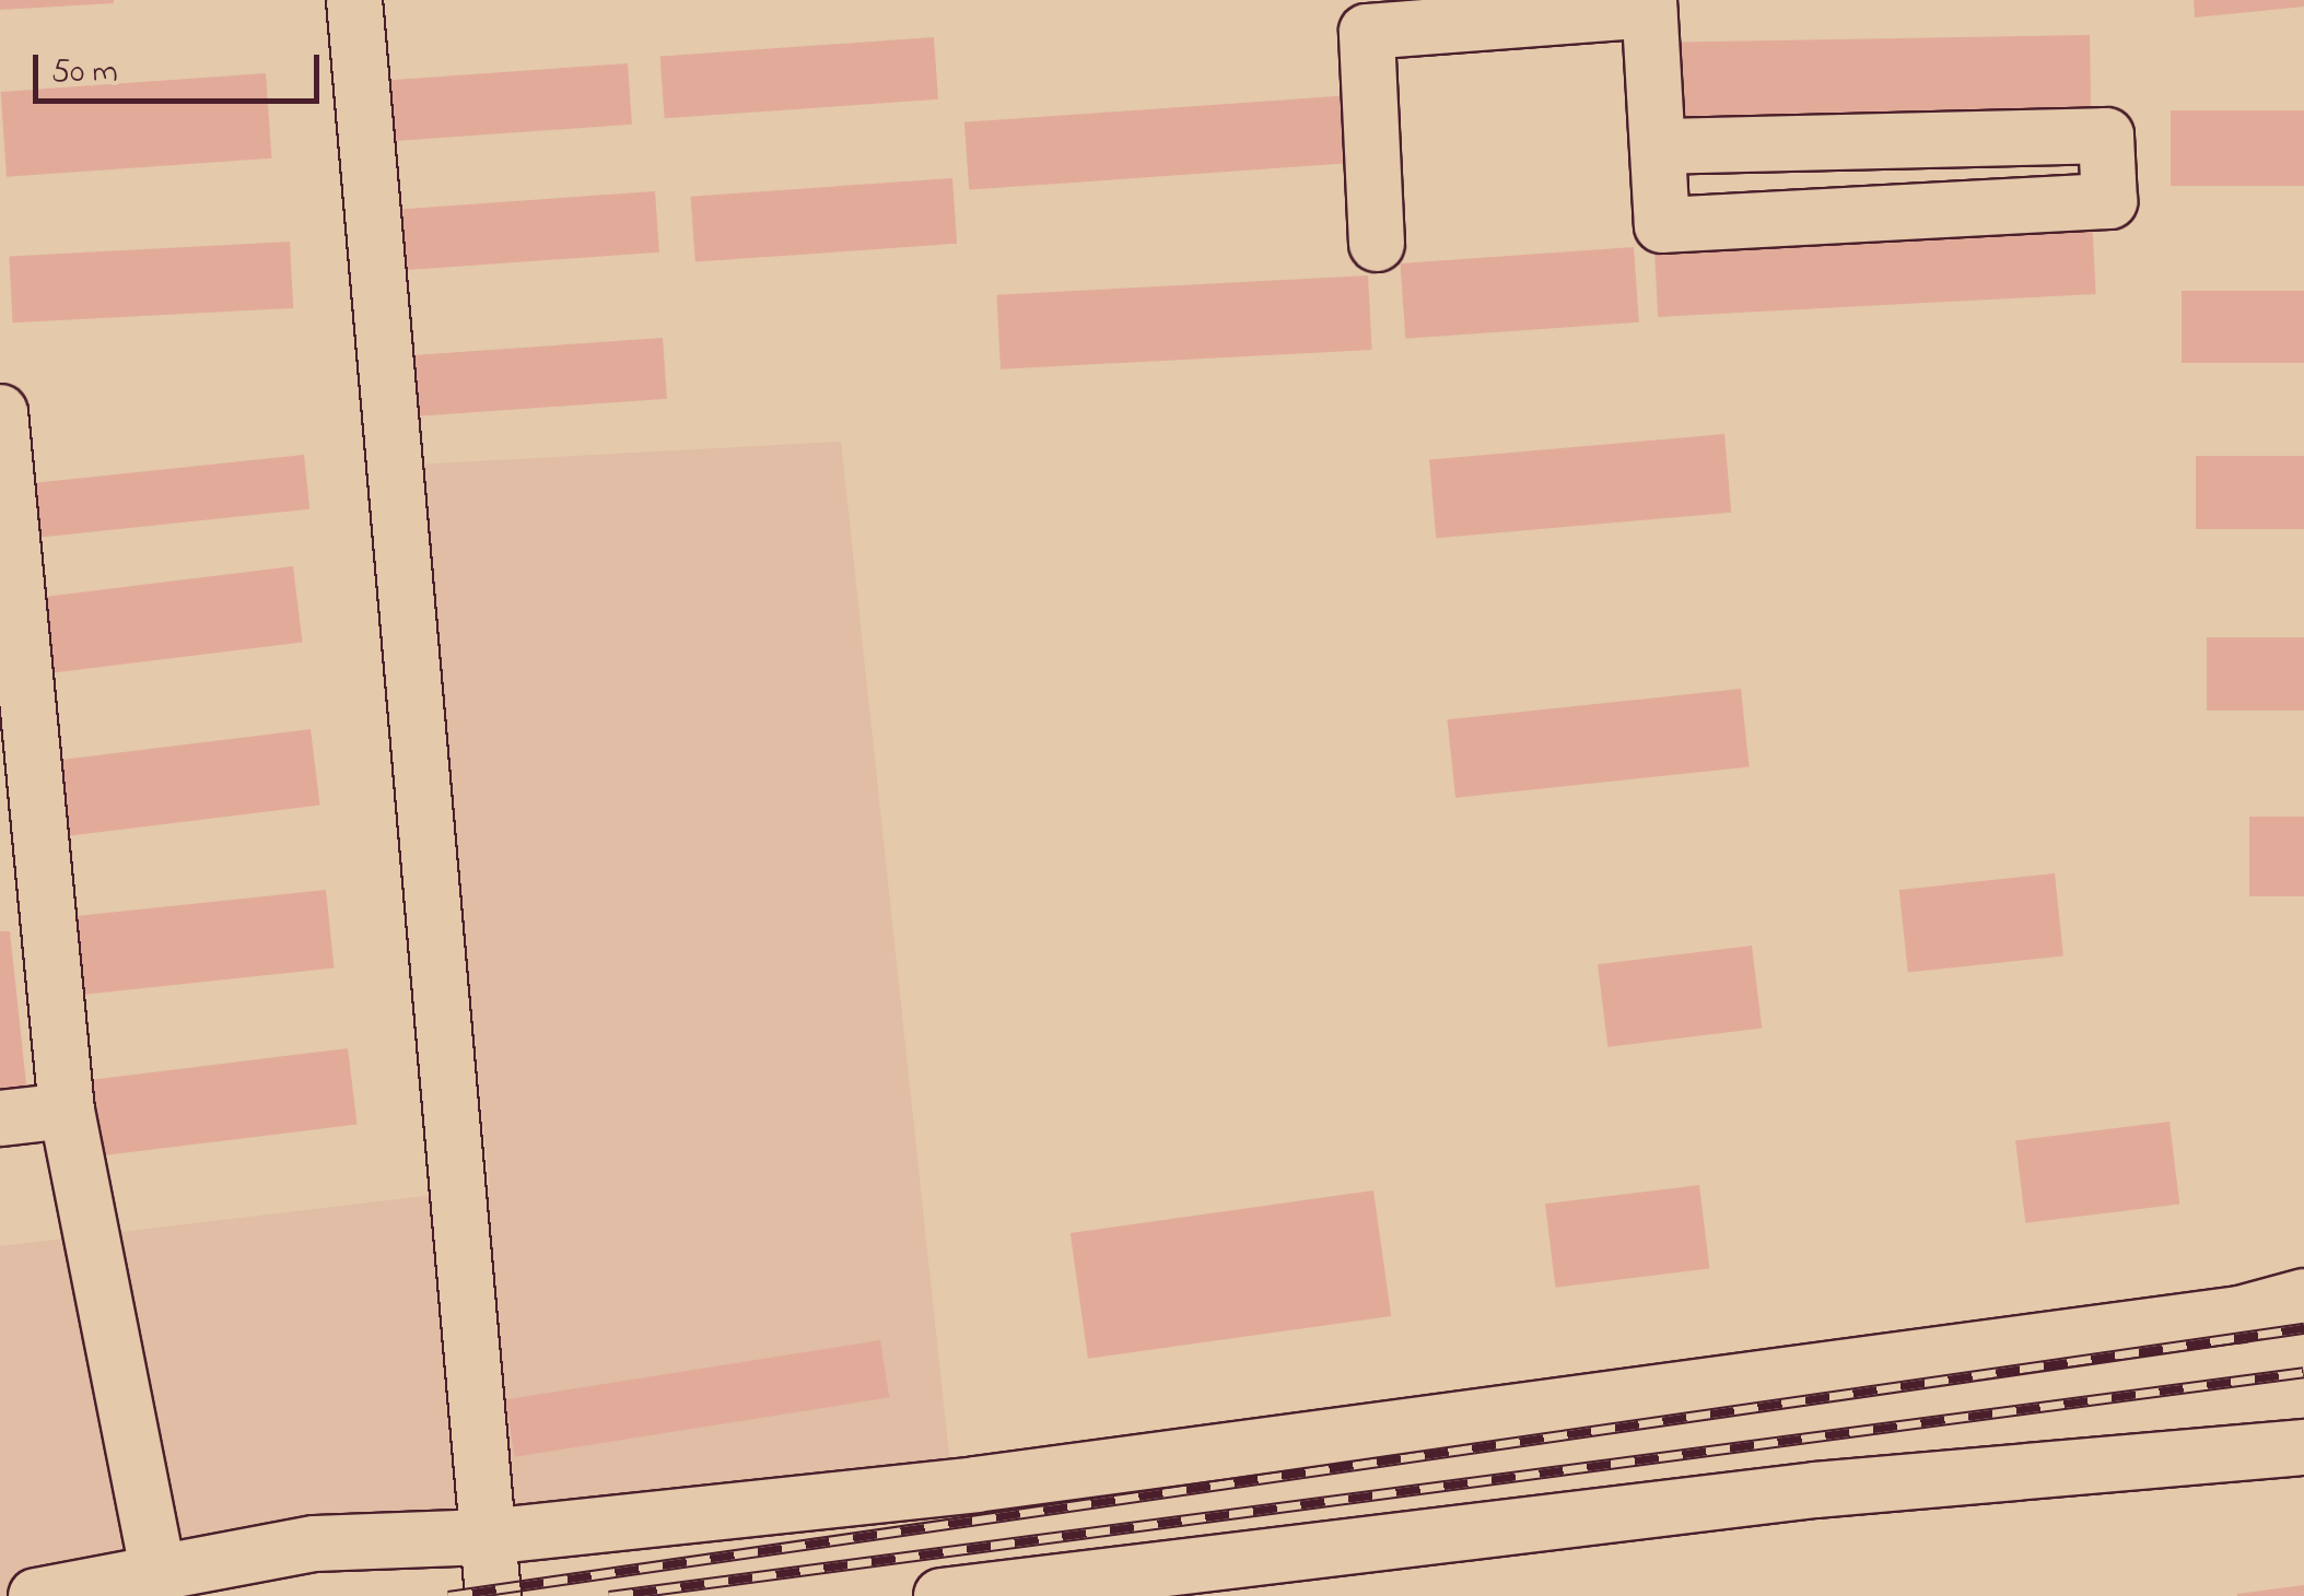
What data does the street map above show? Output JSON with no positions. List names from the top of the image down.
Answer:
{
  "scale_bar": "50 m"
}
